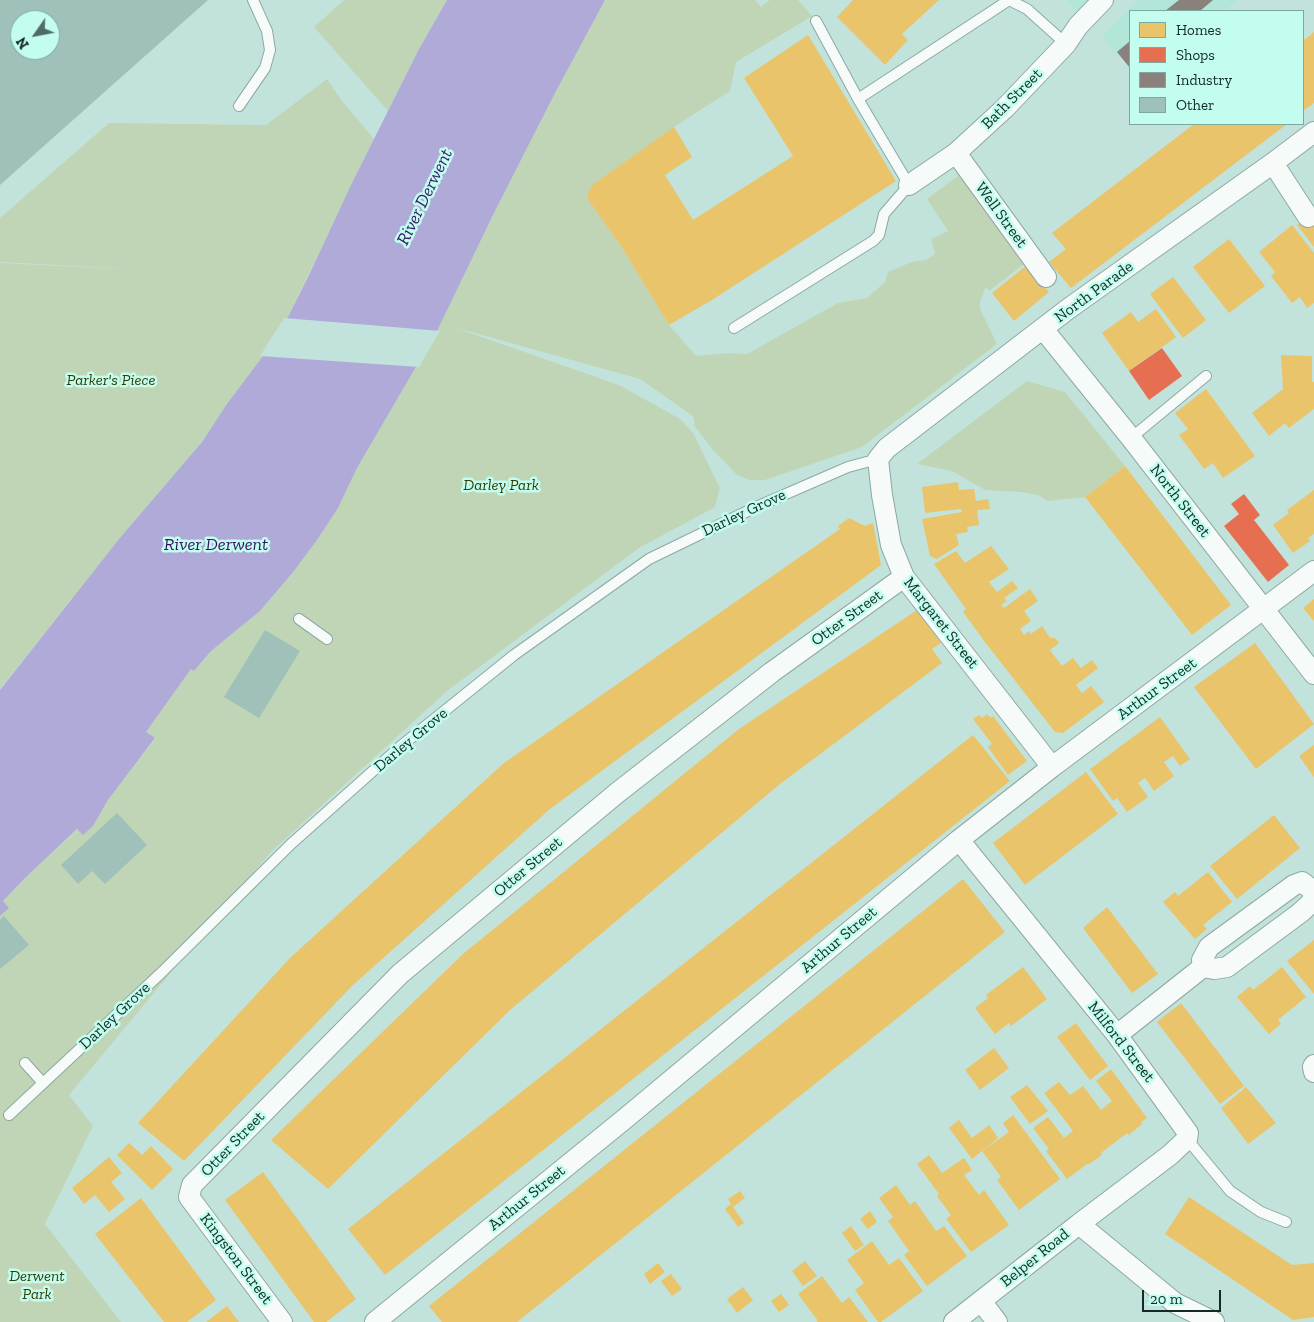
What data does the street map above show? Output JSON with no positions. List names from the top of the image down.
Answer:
{
  "streets": {
    "street": [
      "Bath Street",
      "Well Street",
      "North Parade",
      "North Street",
      "Otter Street",
      "Margaret Street",
      "Arthur Street",
      "Milford Street",
      "Belper Road",
      "Kingston Street"
    ],
    "lane": ["Darley Grove"]
  },
  "crossings": [
    ["Bath Street", "Well Street"],
    ["North Parade", "North Street"],
    ["North Parade", "Darley Grove"],
    ["North Parade", "Margaret Street"],
    ["North Street", "Arthur Street"],
    ["Darley Grove", "Margaret Street"],
    ["Otter Street", "Margaret Street"],
    ["Otter Street", "Kingston Street"],
    ["Margaret Street", "Arthur Street"],
    ["Arthur Street", "Milford Street"]
  ],
  "water": ["River Derwent"],
  "parks": ["Parker's Piece", "Darley Park", "Derwent Park"],
  "legend": [
    "Homes",
    "Shops",
    "Industry",
    "Other"
  ],
  "scale_bar": "20 m",
  "north": "bottom left"
}
